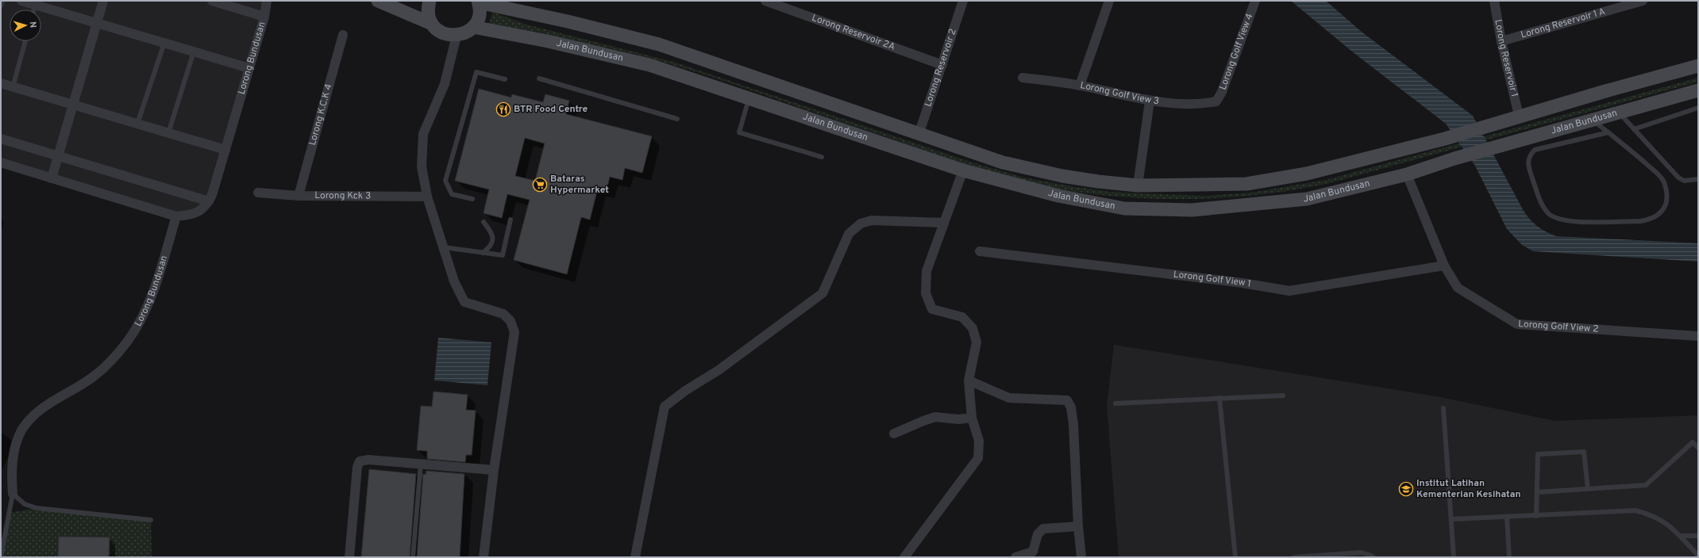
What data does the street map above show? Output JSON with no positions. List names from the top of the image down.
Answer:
{
  "streets": {
    "main road": ["Jalan Bundusan"],
    "street": [
      "Lorong Reservoir 1 A",
      "Lorong Reservoir 2A",
      "Lorong Golf View 4",
      "Lorong Bundusan",
      "Lorong Reservoir 1",
      "Lorong Reservoir 2",
      "Lorong Golf View 3",
      "Lorong K.C.K 4",
      "Lorong Kck 3",
      "Lorong Golf View 1",
      "Lorong Golf View 2"
    ]
  },
  "crossings": [
    ["Lorong Reservoir 1 A", "Lorong Reservoir 1"],
    ["Lorong Reservoir 2A", "Lorong Reservoir 2"],
    ["Jalan Bundusan", "Lorong Reservoir 1"],
    ["Jalan Bundusan", "Lorong Reservoir 2"],
    ["Jalan Bundusan", "Lorong Golf View 2"],
    ["Lorong Golf View 4", "Lorong Golf View 3"],
    ["Lorong K.C.K 4", "Lorong Kck 3"],
    ["Lorong Golf View 1", "Lorong Golf View 2"]
  ],
  "places": {
    "restaurant": ["BTR Food Centre"],
    "supermarket": ["Bataras Hypermarket"],
    "school or university": ["Institut Latihan Kementerian Kesihatan"]
  },
  "north": "right"
}
